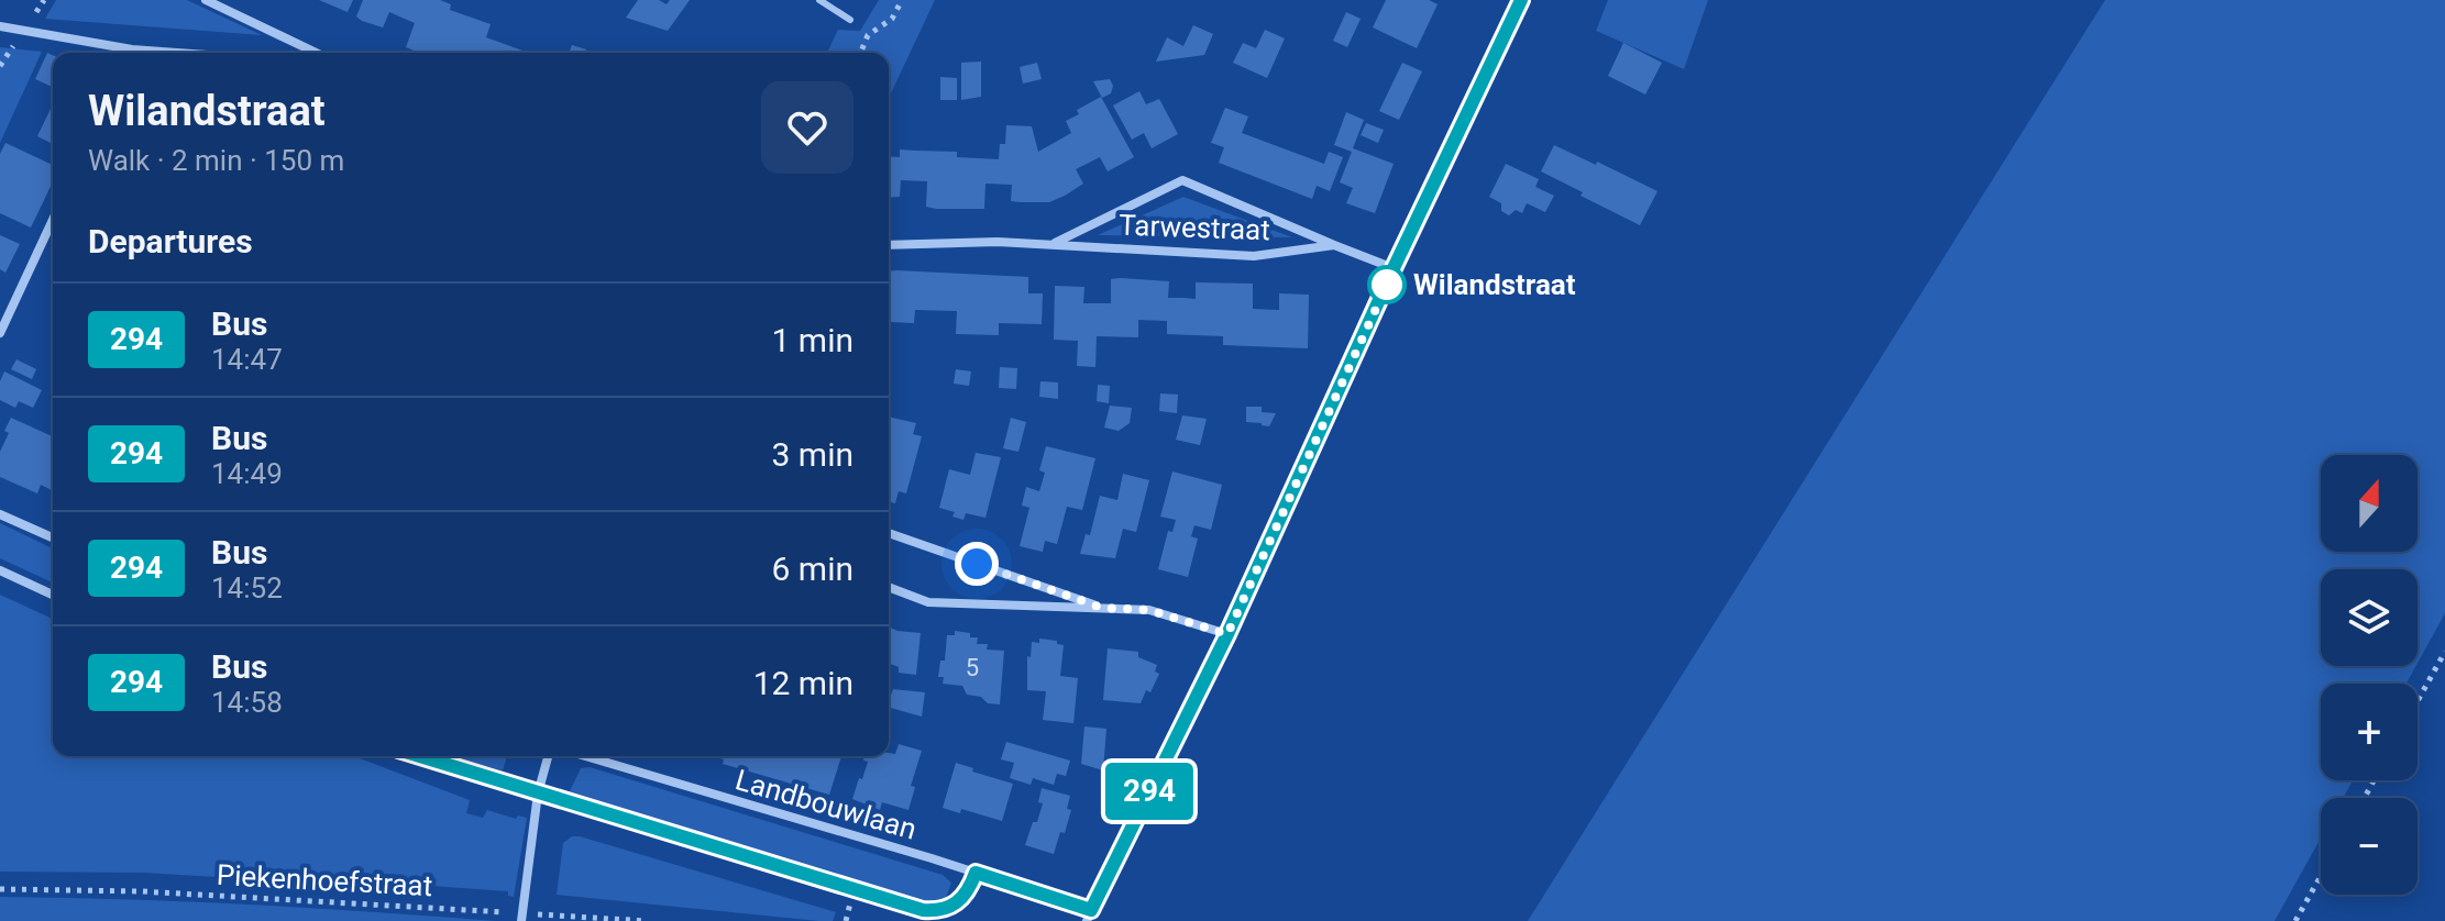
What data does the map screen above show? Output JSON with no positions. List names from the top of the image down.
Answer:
{
  "streets": {
    "street": ["Tarwestraat", "Landbouwlaan"],
    "path": ["Piekenhoefstraat"]
  },
  "places": ["Wilandstraat"],
  "lines": ["bus line 294"],
  "house_numbers": ["5"],
  "north": "top",
  "page": {
    "on_map": "294",
    "heading": [
      ["Wilandstraat", "Walk · 2 min · 150 m"],
      "Departures"
    ],
    "list": [
      {
        "mark": "294",
        "name": "Bus",
        "note": "14:47",
        "value": "1 min"
      },
      {
        "mark": "294",
        "name": "Bus",
        "note": "14:49",
        "value": "3 min"
      },
      {
        "mark": "294",
        "name": "Bus",
        "note": "14:52",
        "value": "6 min"
      },
      {
        "mark": "294",
        "name": "Bus",
        "note": "14:58",
        "value": "12 min"
      }
    ],
    "map_buttons": ["+", "−"]
  }
}
